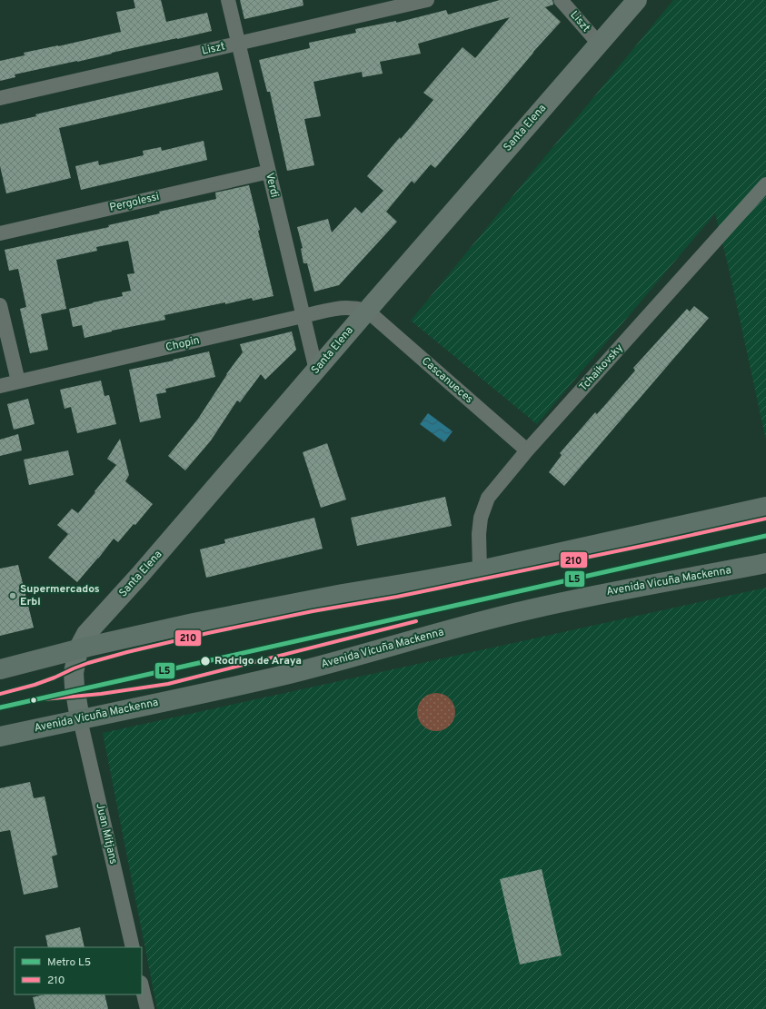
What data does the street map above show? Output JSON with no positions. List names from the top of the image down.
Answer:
{
  "streets": {
    "main road": ["Avenida Vicuña Mackenna"],
    "street": [
      "Liszt",
      "Santa Elena",
      "Verdi",
      "Pergolessi",
      "Chopin",
      "Tchaikovsky",
      "Cascanueces",
      "Juan Mitjans"
    ]
  },
  "crossings": [
    ["Liszt", "Santa Elena"],
    ["Liszt", "Verdi"],
    ["Santa Elena", "Verdi"],
    ["Santa Elena", "Chopin"],
    ["Santa Elena", "Cascanueces"],
    ["Santa Elena", "Avenida Vicuña Mackenna"],
    ["Santa Elena", "Juan Mitjans"],
    ["Verdi", "Pergolessi"],
    ["Verdi", "Chopin"],
    ["Chopin", "Cascanueces"],
    ["Tchaikovsky", "Cascanueces"],
    ["Avenida Vicuña Mackenna", "Juan Mitjans"]
  ],
  "places": ["Supermercados Erbi", "Rodrigo de Araya"],
  "lines": ["transit line 210", "metro line L5"],
  "legend": ["Metro L5", "210"]
}
